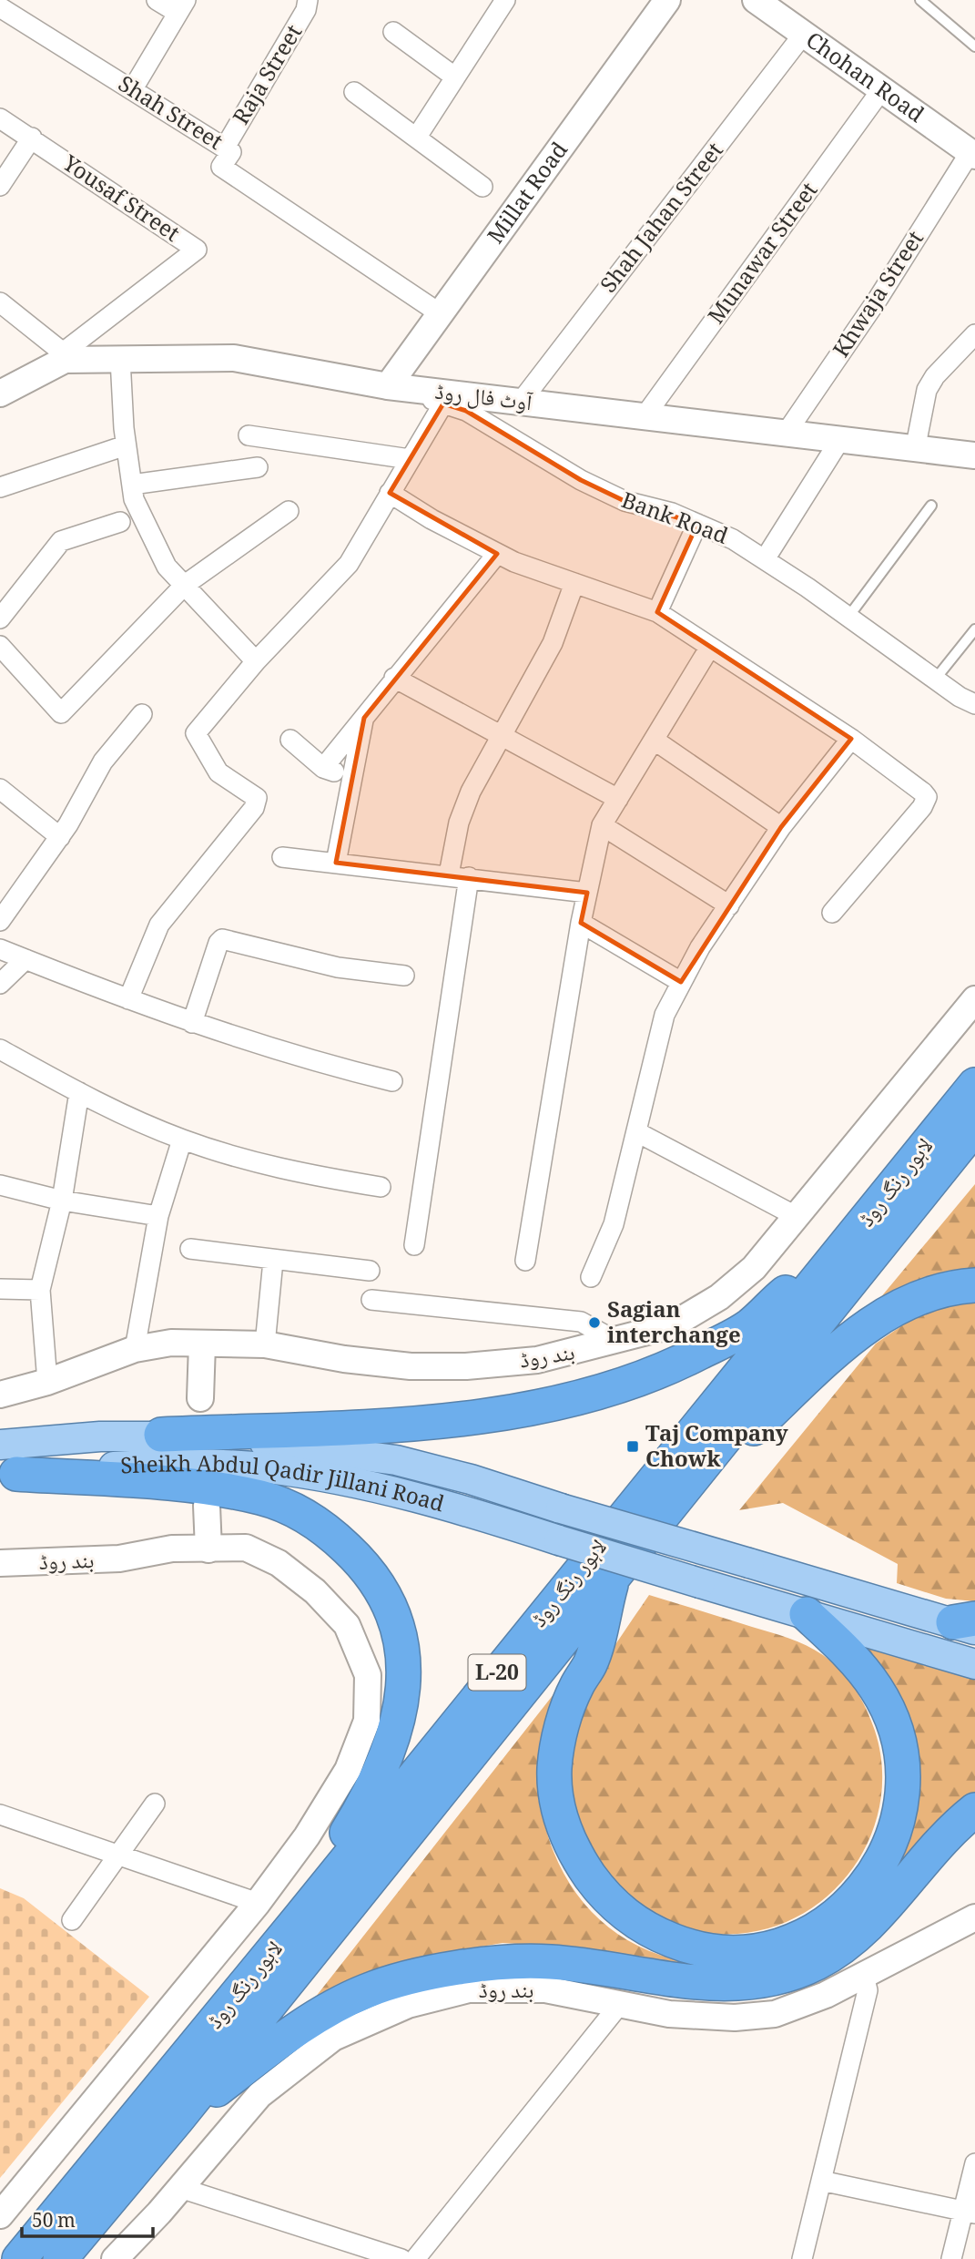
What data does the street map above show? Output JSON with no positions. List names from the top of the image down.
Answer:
{
  "streets": {
    "highway": ["لاہور رنگ روڈ", "L-20"],
    "main road": [
      "Chohan Road",
      "Millat Road",
      "آوٹ فال روڈ",
      "بند روڈ",
      "Sheikh Abdul Qadir Jillani Road"
    ],
    "street": [
      "Raja Street",
      "Shah Street",
      "Yousaf Street",
      "Shah Jahan Street",
      "Munawar Street",
      "Khwaja Street",
      "Bank Road"
    ]
  },
  "crossings": [
    ["Raja Street", "Shah Street"],
    ["Chohan Road", "Shah Jahan Street"],
    ["Chohan Road", "Munawar Street"],
    ["Chohan Road", "Khwaja Street"],
    ["Shah Street", "Millat Road"],
    ["Millat Road", "آوٹ فال روڈ"],
    ["Millat Road", "Bank Road"],
    ["Yousaf Street", "آوٹ فال روڈ"],
    ["Shah Jahan Street", "آوٹ فال روڈ"],
    ["Munawar Street", "آوٹ فال روڈ"],
    ["Khwaja Street", "آوٹ فال روڈ"],
    ["آوٹ فال روڈ", "Bank Road"]
  ],
  "places": {
    "other": ["Sagian interchange"],
    "transit": ["Taj Company Chowk"]
  },
  "scale_bar": "50 m"
}
